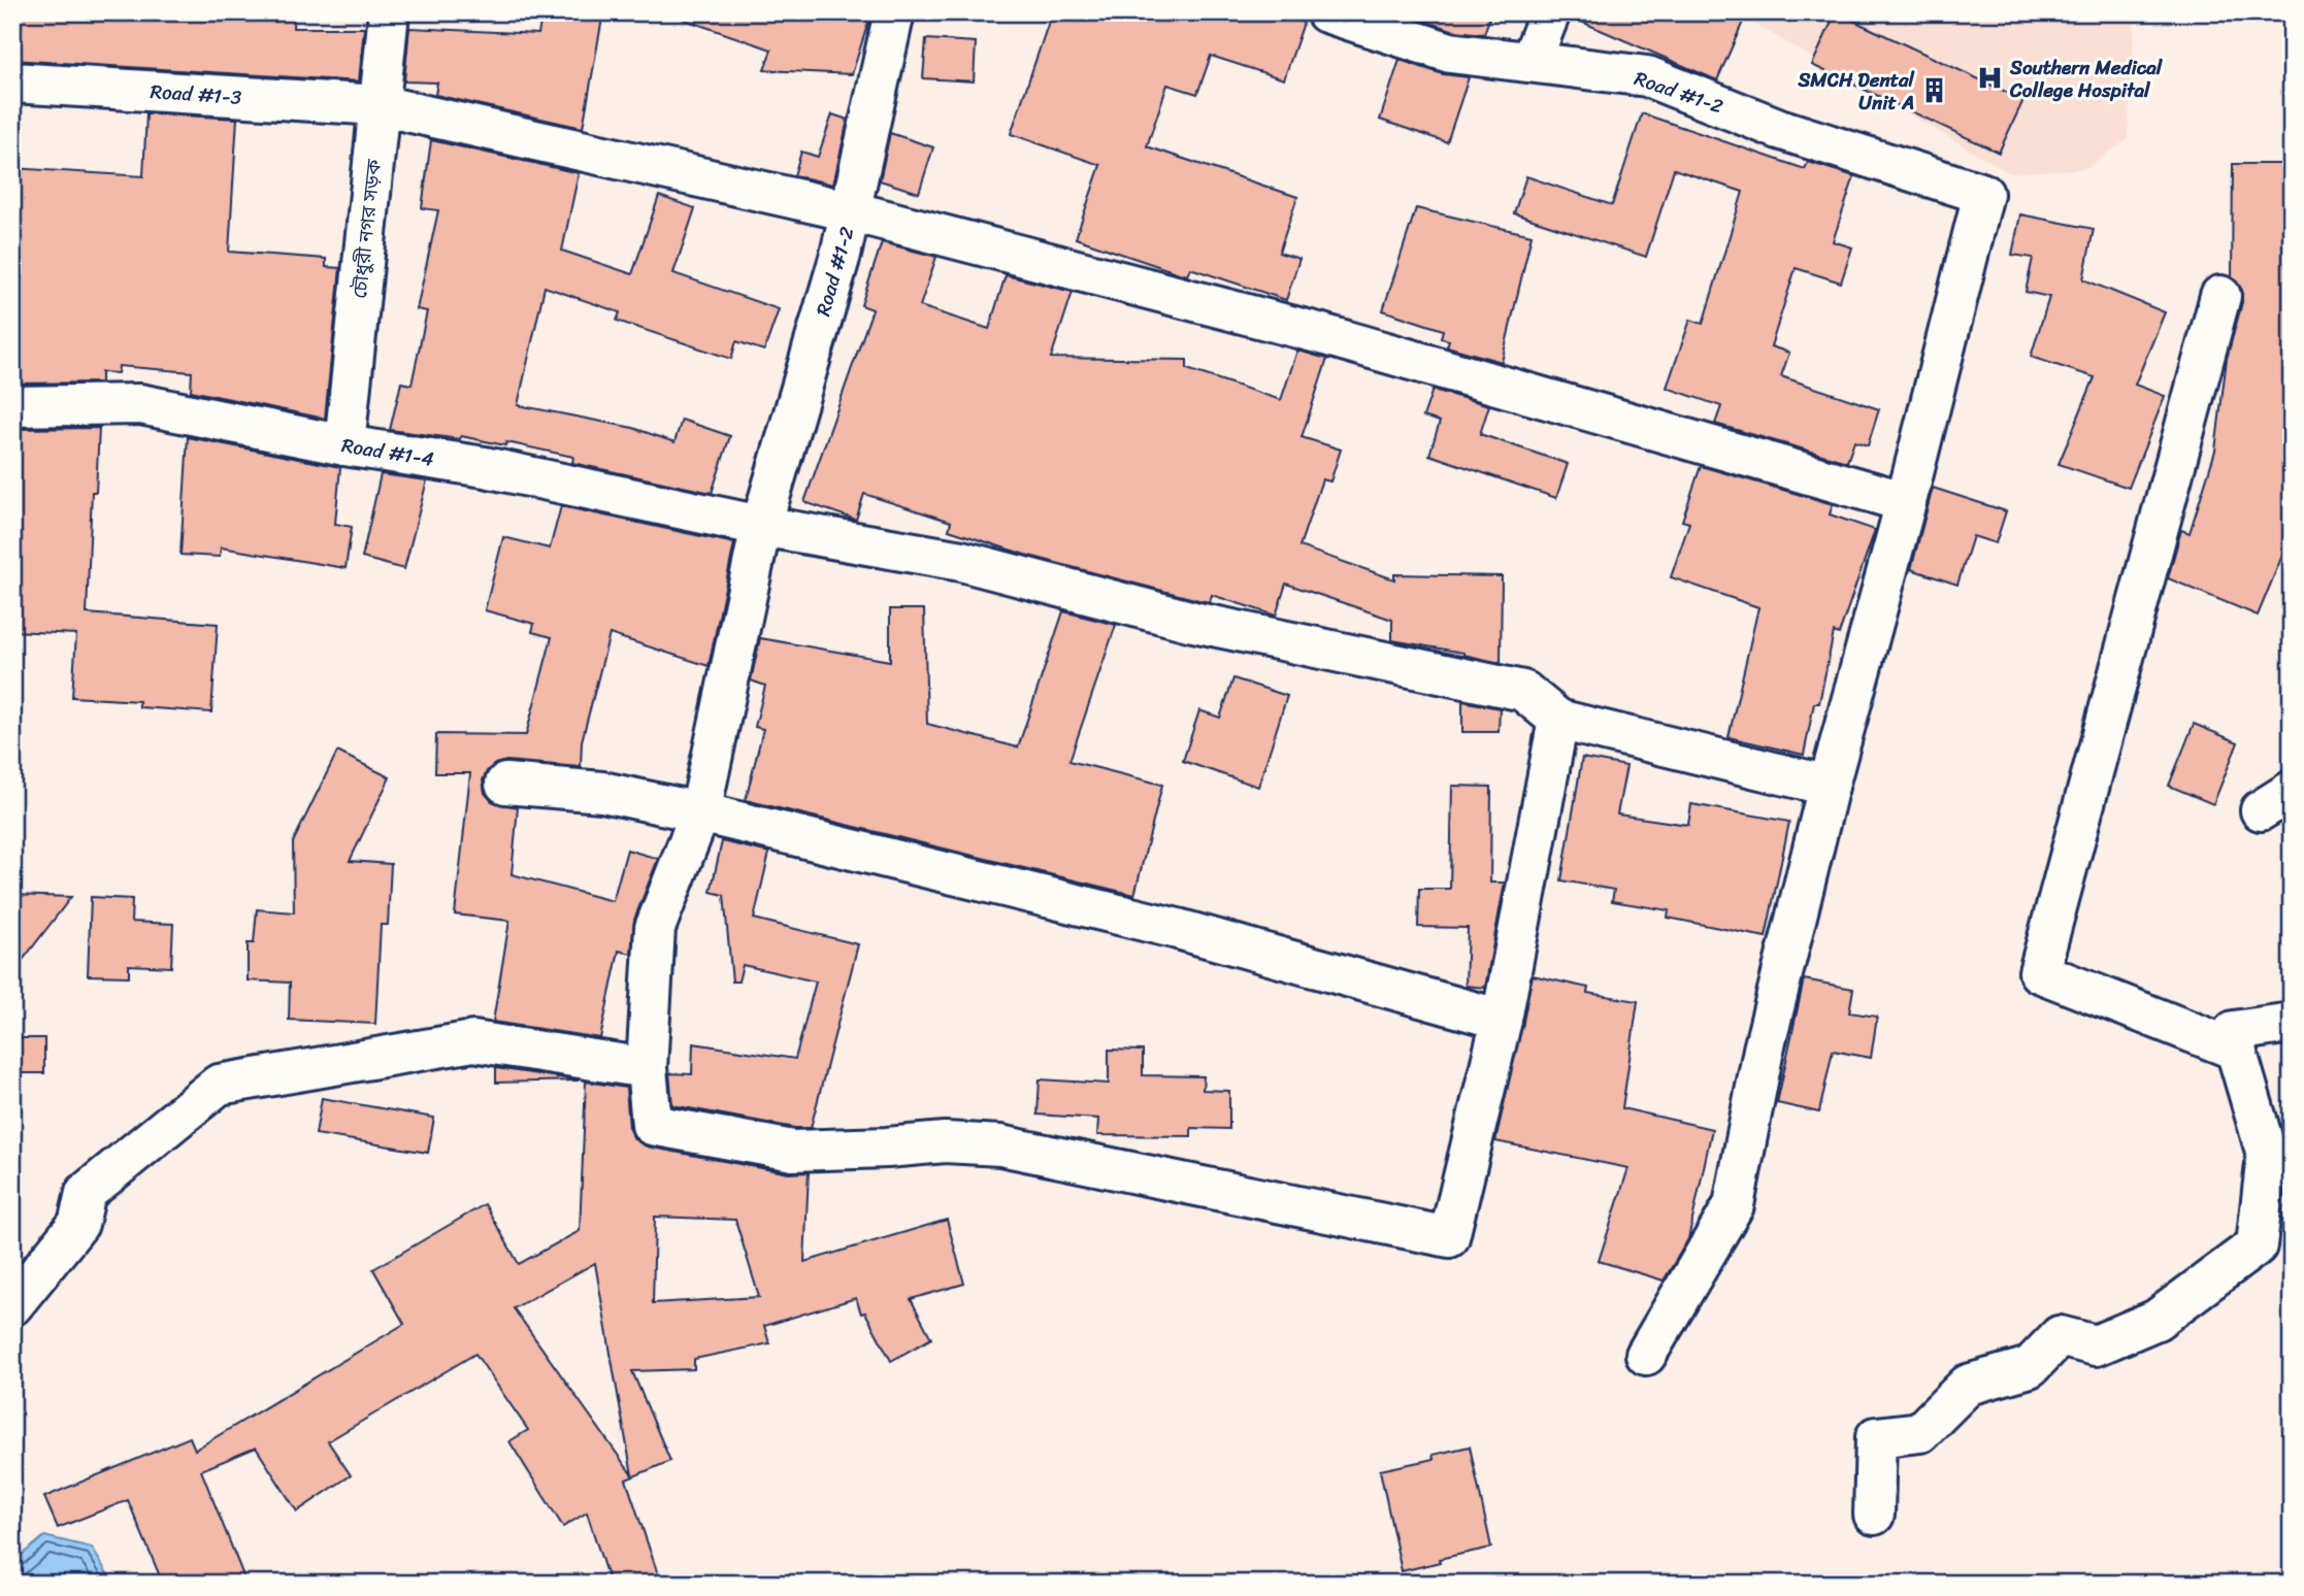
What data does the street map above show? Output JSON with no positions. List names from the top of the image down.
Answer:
{
  "streets": {
    "street": [
      "Road #1-2",
      "Road #1-3",
      "চৌধুরী নগর সড়ক",
      "Road #1-4"
    ]
  },
  "crossings": [
    ["Road #1-2", "Road #1-3"],
    ["Road #1-2", "Road #1-4"],
    ["Road #1-3", "চৌধুরী নগর সড়ক"],
    ["চৌধুরী নগর সড়ক", "Road #1-4"]
  ],
  "places": {
    "hospital": ["Southern Medical College Hospital"],
    "building": ["SMCH Dental Unit A"]
  }
}
